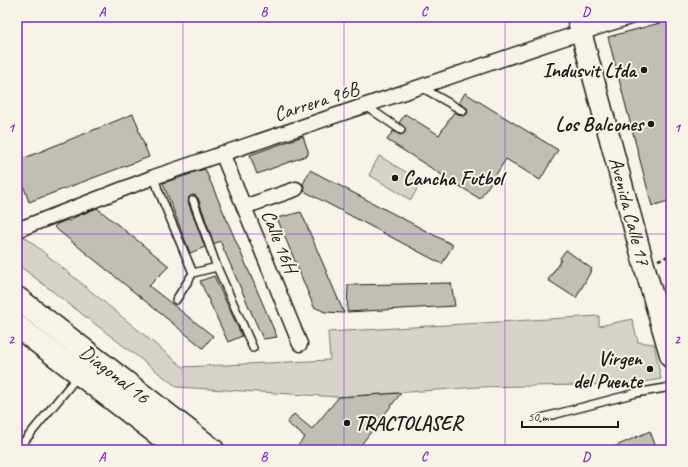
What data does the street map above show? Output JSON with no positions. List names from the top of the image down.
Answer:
{
  "streets": {
    "main road": ["Avenida Calle 17", "Diagonal 16"],
    "street": ["Carrera 96B", "Calle 16H"]
  },
  "crossings": [
    ["Carrera 96B", "Avenida Calle 17"],
    ["Carrera 96B", "Calle 16H"]
  ],
  "places": [
    "Indusvit Ltda",
    "Los Balcones",
    "Cancha Futbol",
    "Virgen del Puente",
    "TRACTOLASER"
  ],
  "scale_bar": "50 m",
  "grid": {
    "columns": [
      "A",
      "B",
      "C",
      "D"
    ],
    "rows": ["1", "2"]
  }
}
